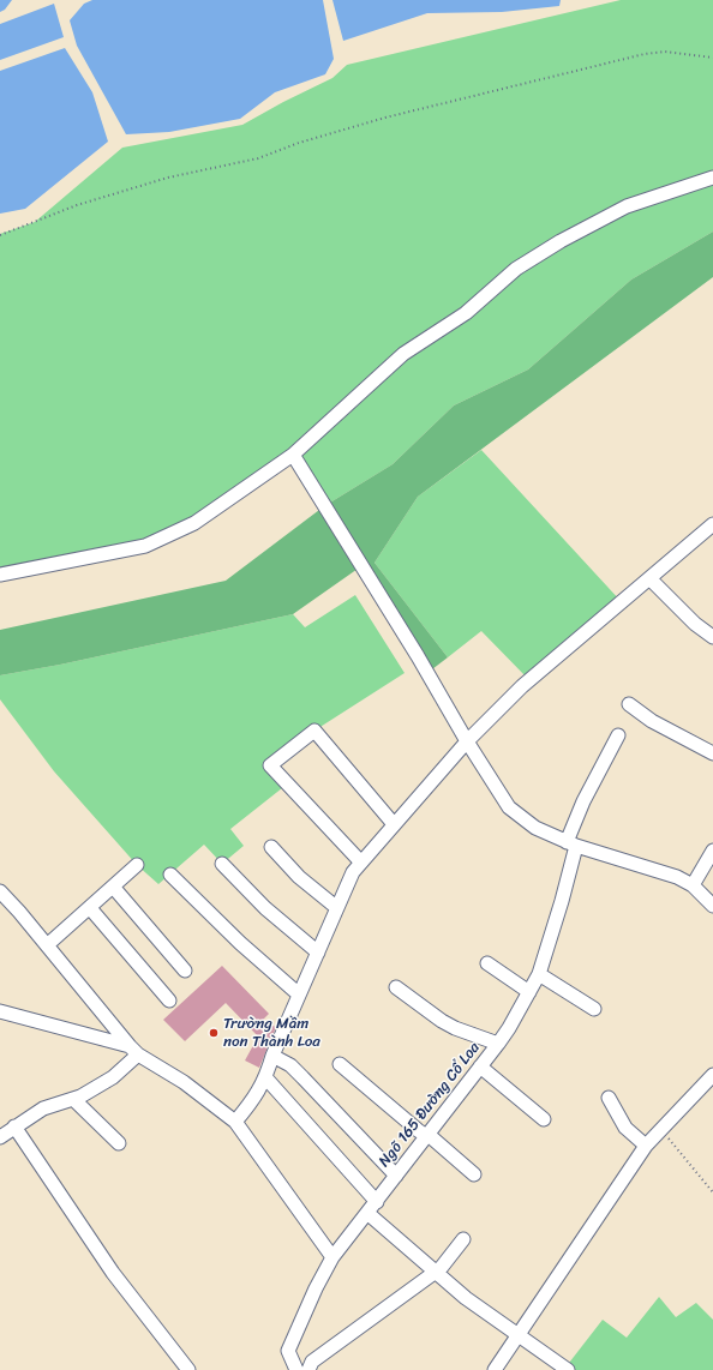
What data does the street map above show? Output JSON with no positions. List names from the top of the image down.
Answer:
{
  "streets": {
    "street": ["Ngõ 165 Đường Cổ Loa"]
  },
  "places": ["Trường Mầm non Thành Loa"]
}
